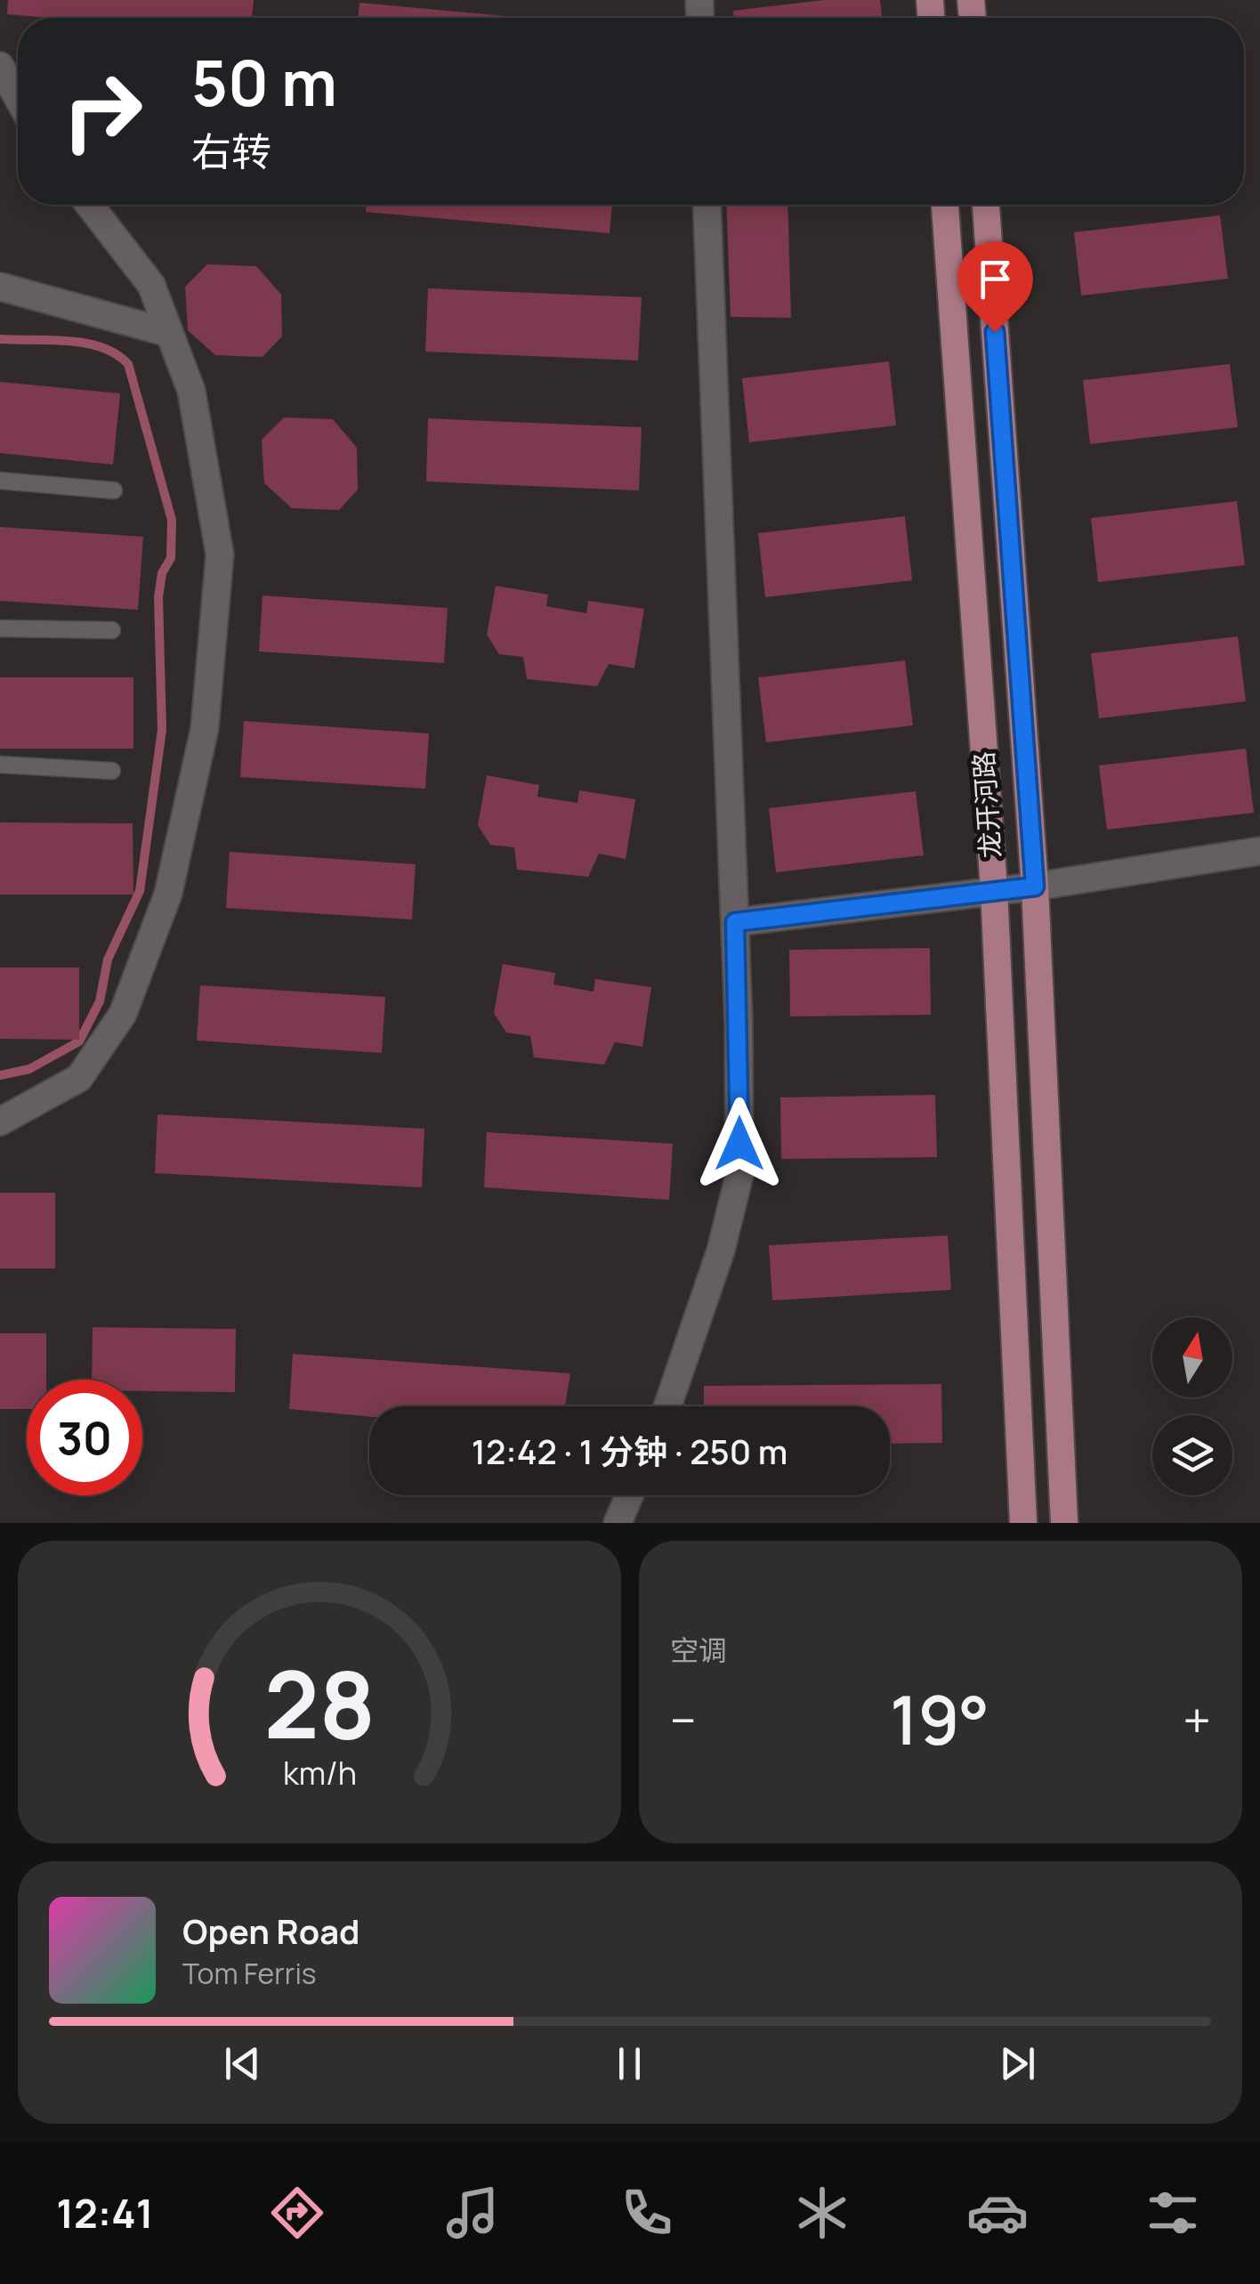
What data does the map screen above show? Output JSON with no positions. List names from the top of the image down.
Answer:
{
  "streets": {
    "main road": ["龙开河路"]
  },
  "north": "top",
  "page": {
    "turn": ["50 m", "右转"],
    "limit": "30",
    "trip": "12:42 · 1 分钟 · 250 m",
    "tile": "空调",
    "heat": ["−", "19°", "+"],
    "song": ["Open Road", "Tom Ferris"],
    "tabs": "12:41",
    "gauge": ["28", "km/h"]
  }
}
